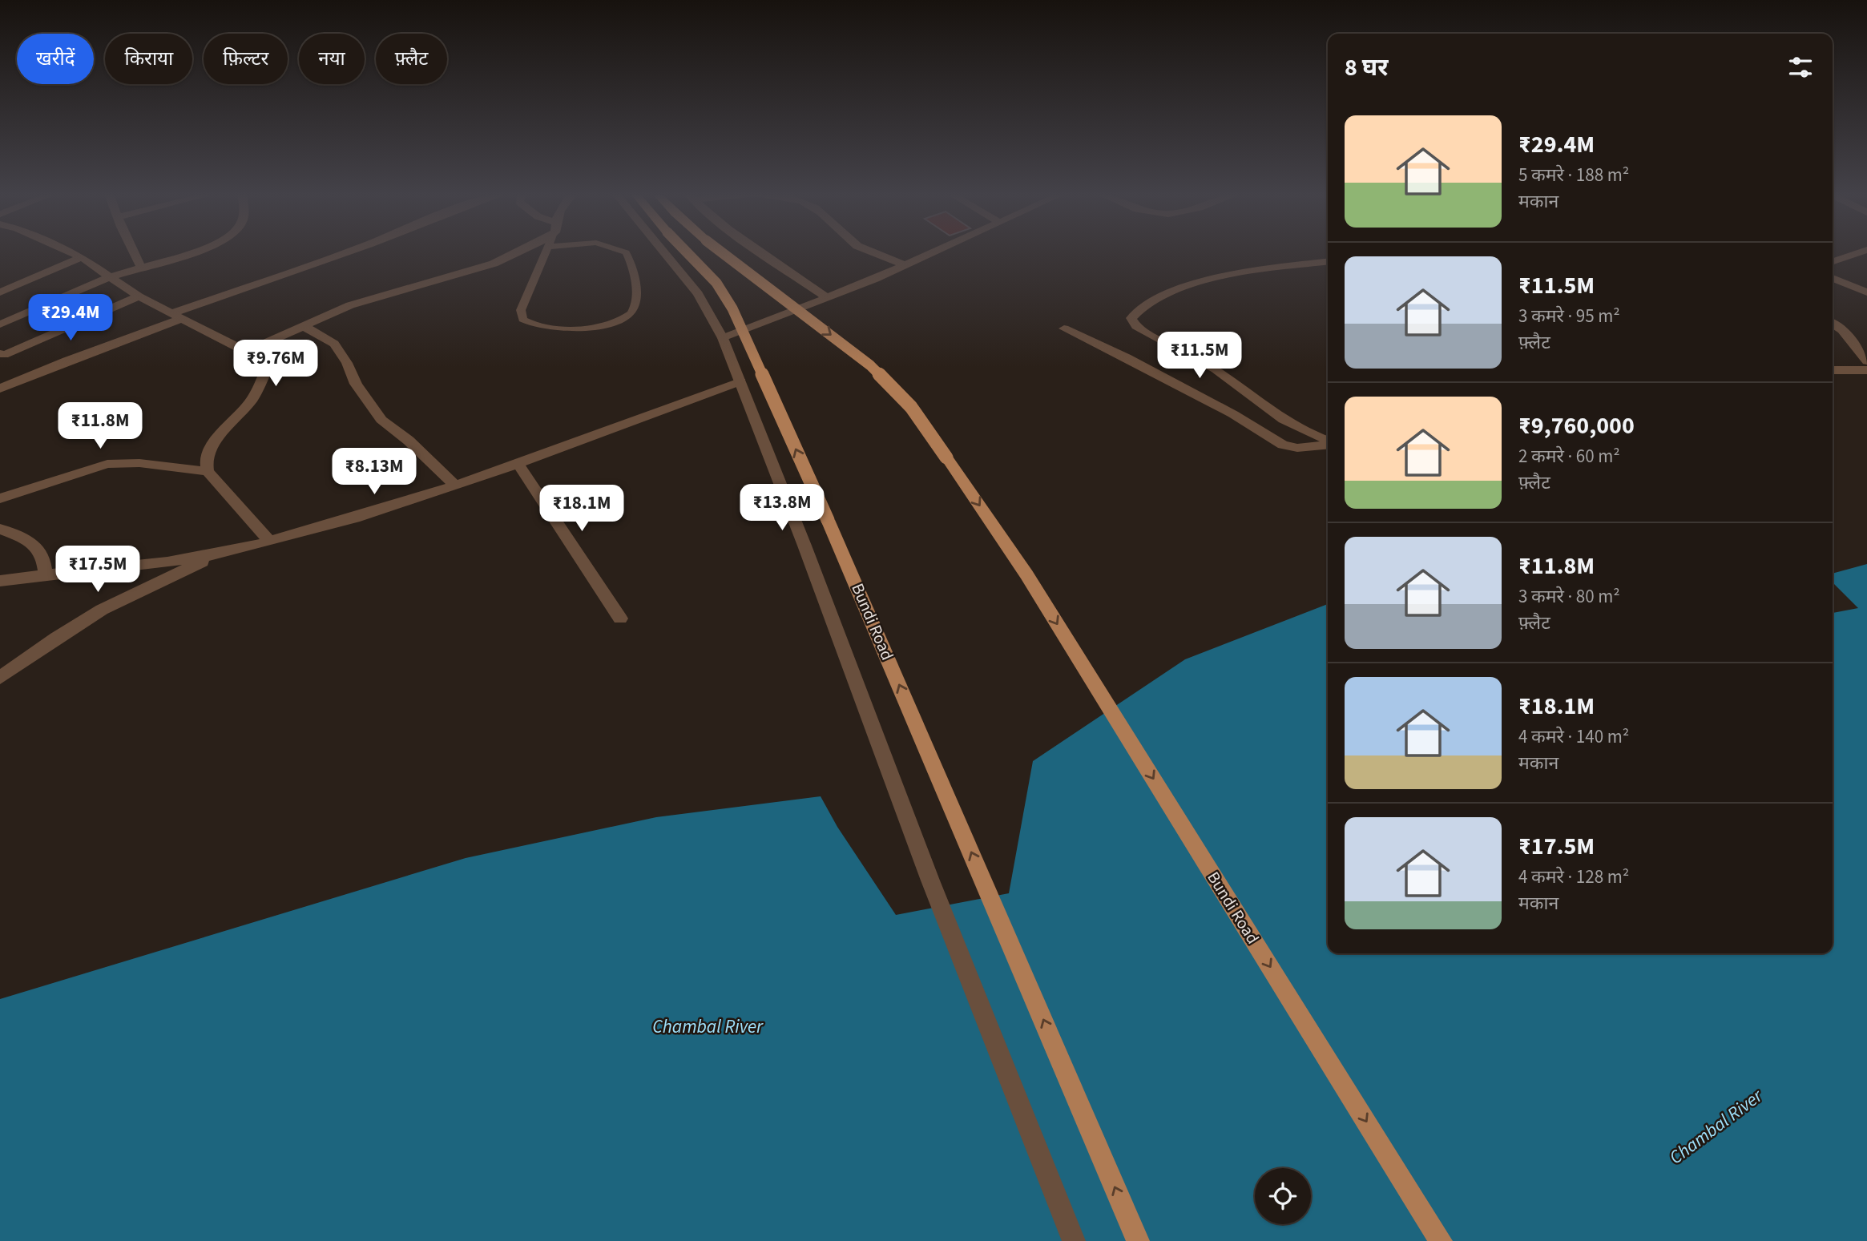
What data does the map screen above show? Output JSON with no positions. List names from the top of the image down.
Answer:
{
  "streets": {
    "main road": ["Bundi Road"]
  },
  "water": ["Chambal River"],
  "page": {
    "chip": [
      "खरीदें",
      "किराया",
      "फ़िल्टर",
      "नया",
      "फ़्लैट"
    ],
    "heading": "8 घर",
    "list": [
      {
        "name": "₹29.4M",
        "note": "5 कमरे · 188 m² · मकान"
      },
      {
        "name": "₹11.5M",
        "note": "3 कमरे · 95 m² · फ़्लैट"
      },
      {
        "name": "₹9,760,000",
        "note": "2 कमरे · 60 m² · फ़्लैट"
      },
      {
        "name": "₹11.8M",
        "note": "3 कमरे · 80 m² · फ़्लैट"
      },
      {
        "name": "₹18.1M",
        "note": "4 कमरे · 140 m² · मकान"
      },
      {
        "name": "₹17.5M",
        "note": "4 कमरे · 128 m² · मकान"
      }
    ],
    "price": [
      "₹29.4M",
      "₹11.5M",
      "₹9.76M",
      "₹11.8M",
      "₹8.13M",
      "₹13.8M",
      "₹18.1M",
      "₹17.5M"
    ]
  }
}
